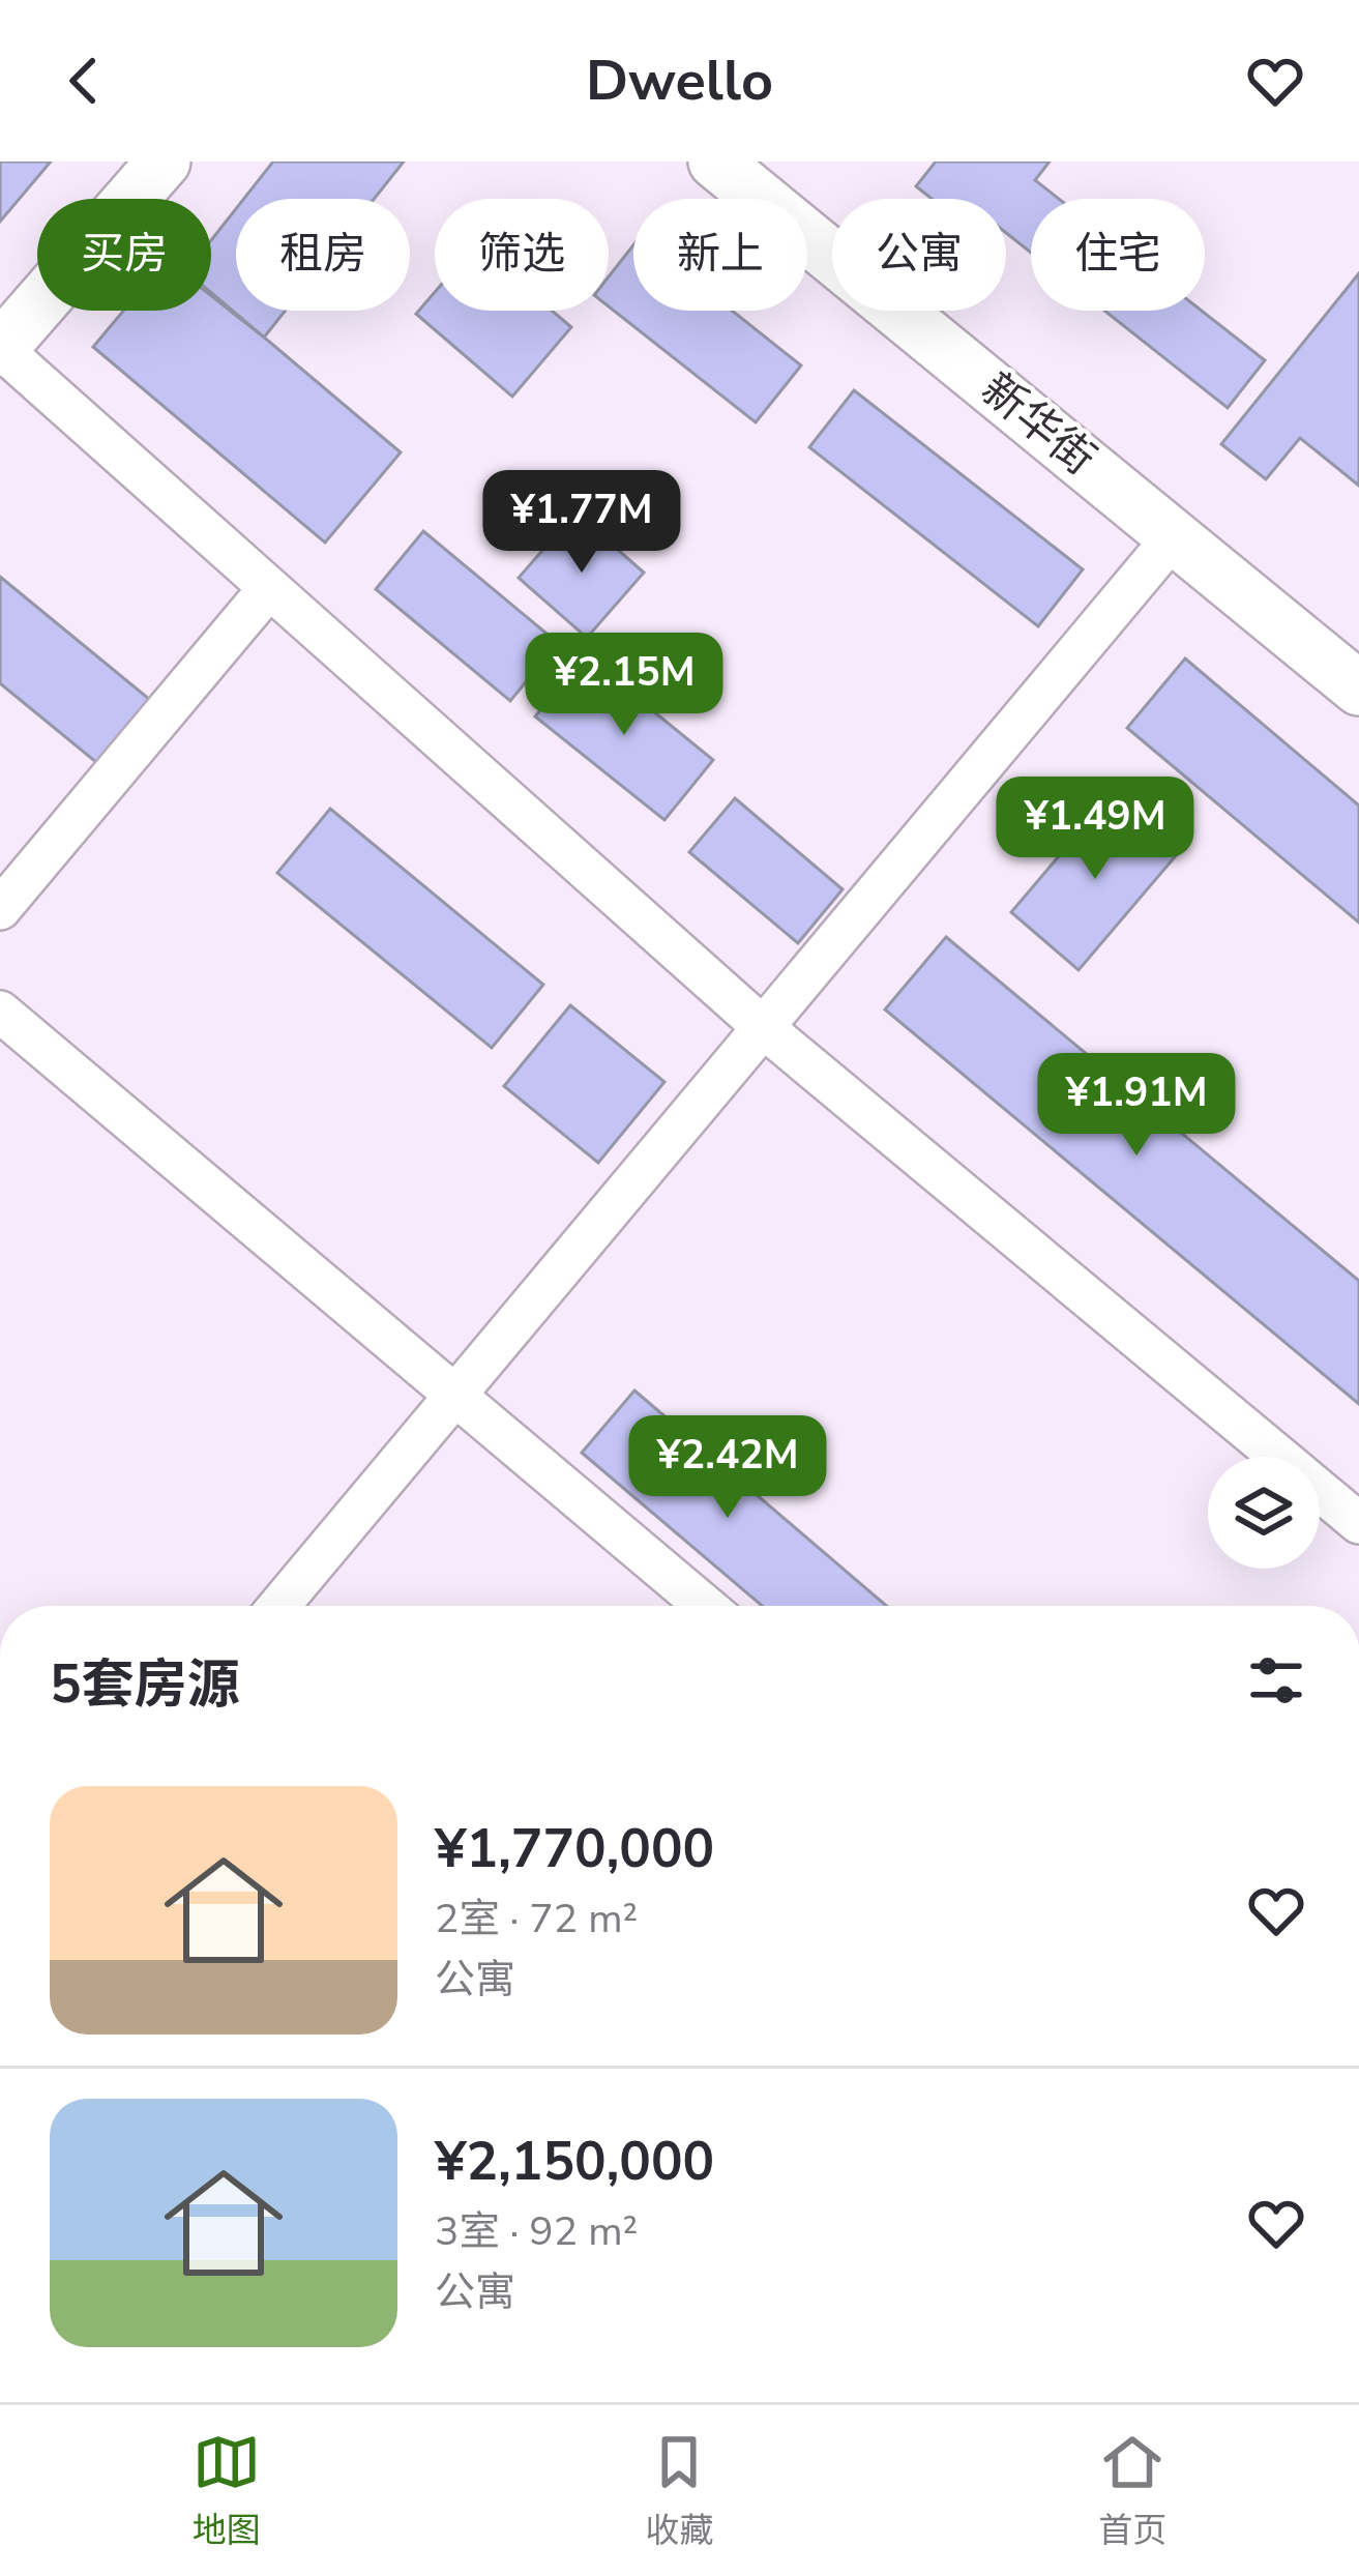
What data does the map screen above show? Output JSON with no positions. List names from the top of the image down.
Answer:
{
  "streets": {
    "main road": ["新华街"]
  },
  "page": {
    "header": "Dwello",
    "chip": [
      "买房",
      "租房",
      "筛选",
      "新上",
      "公寓",
      "住宅"
    ],
    "price": [
      "¥1.77M",
      "¥2.15M",
      "¥1.49M",
      "¥1.91M",
      "¥2.42M"
    ],
    "heading": "5套房源",
    "list": [
      {
        "name": "¥1,770,000",
        "note": "2室 · 72 m² · 公寓"
      },
      {
        "name": "¥2,150,000",
        "note": "3室 · 92 m² · 公寓"
      }
    ],
    "tabs": ["地图", "收藏", "首页"]
  }
}
